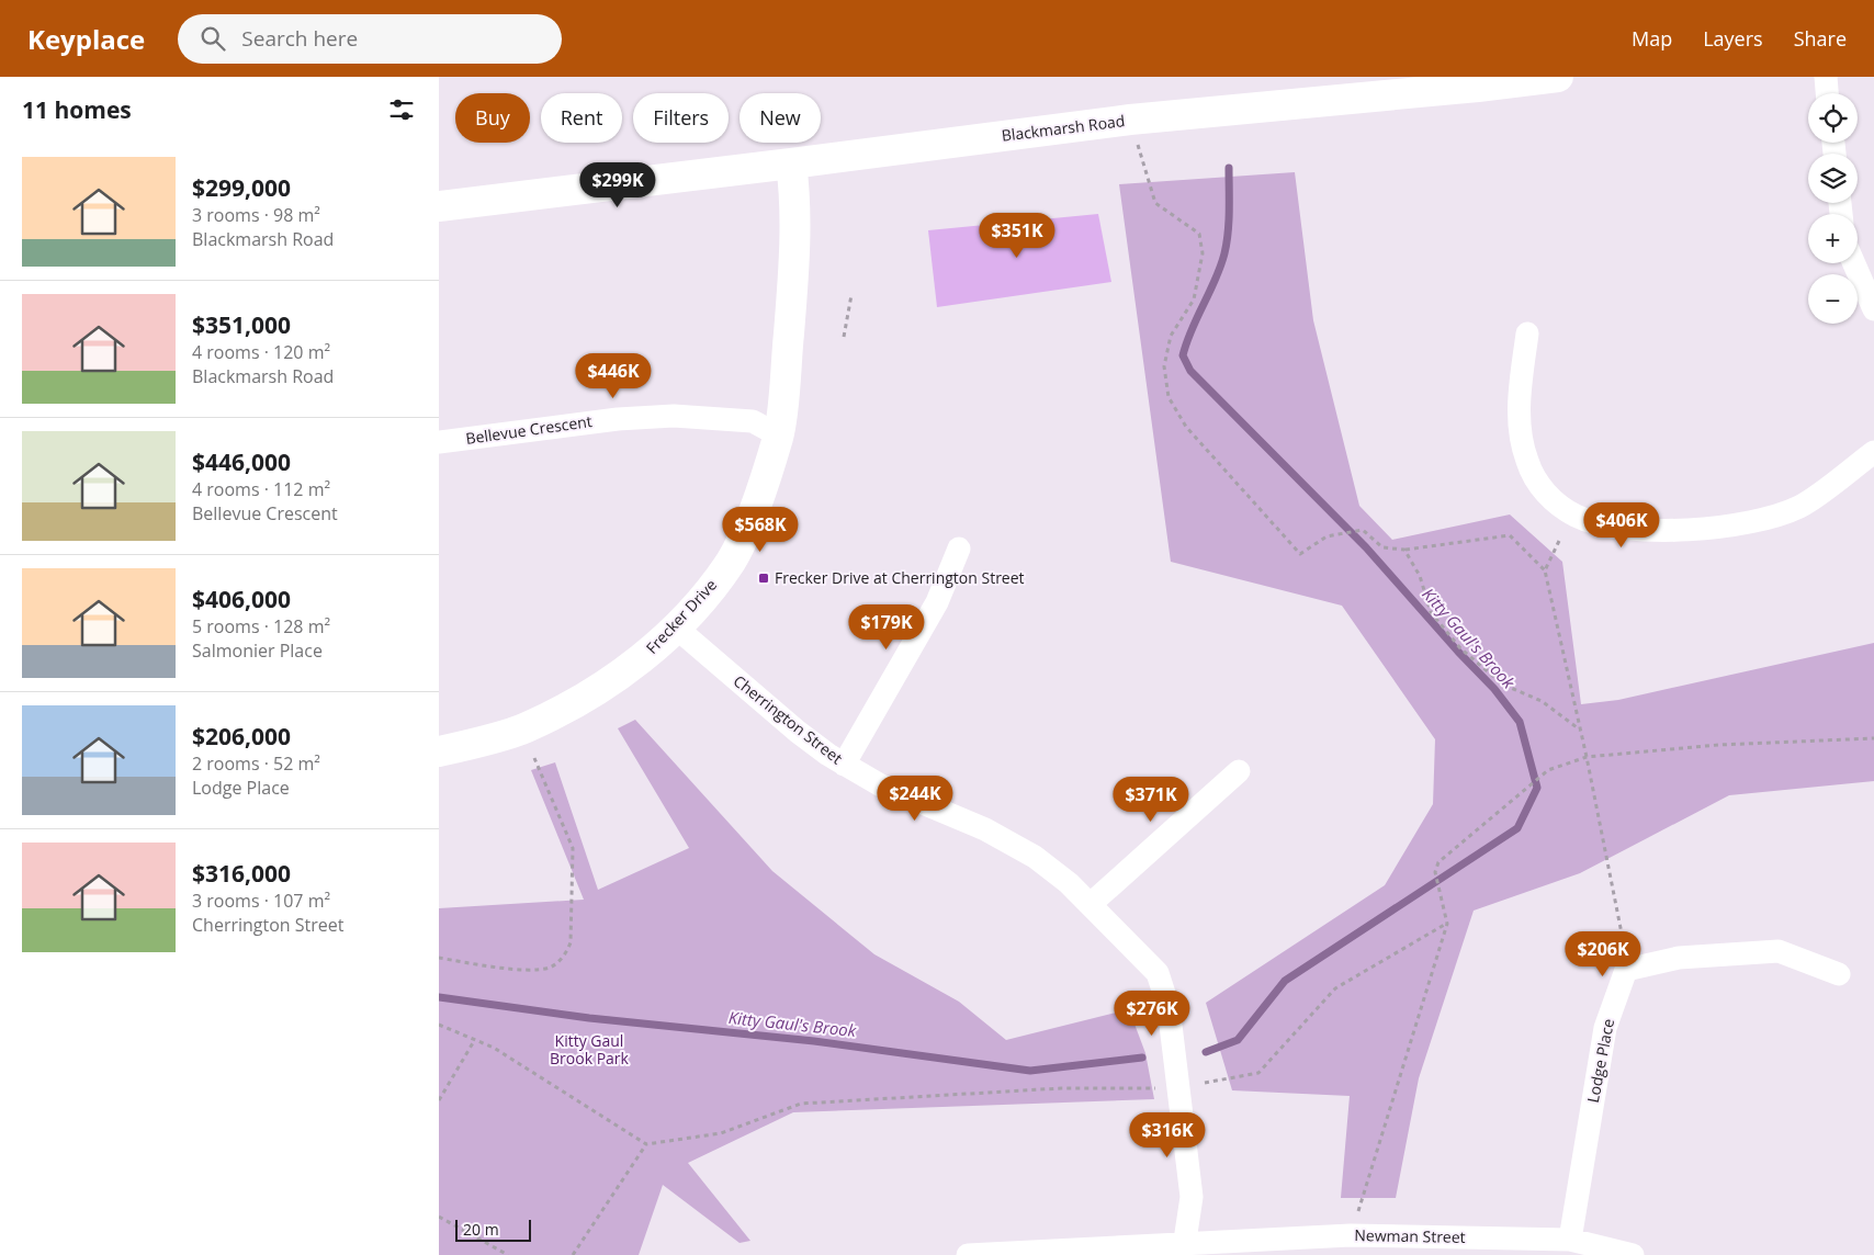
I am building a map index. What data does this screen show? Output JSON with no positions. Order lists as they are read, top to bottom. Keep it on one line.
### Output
{"streets":{"main road":["Blackmarsh Road","Frecker Drive"],"street":["Bellevue Crescent","Cherrington Street","Lodge Place","Newman Street"]},"crossings":[["Blackmarsh Road","Frecker Drive"],["Bellevue Crescent","Frecker Drive"],["Frecker Drive","Cherrington Street"],["Cherrington Street","Newman Street"],["Lodge Place","Newman Street"]],"water":["Kitty Gaul's Brook"],"parks":["Kitty Gaul Brook Park"],"places":{"transit":["Frecker Drive at Cherrington Street"]},"scale_bar":"20 m","page":{"header":"Keyplace","search":"Search here","nav":["Map","Layers","Share"],"heading":"11 homes","map_buttons":["+","−"],"chip":["Buy","Rent","Filters","New"],"list":[{"name":"$299,000","note":"3 rooms · 98 m² · Blackmarsh Road"},{"name":"$351,000","note":"4 rooms · 120 m² · Blackmarsh Road"},{"name":"$446,000","note":"4 rooms · 112 m² · Bellevue Crescent"},{"name":"$406,000","note":"5 rooms · 128 m² · Salmonier Place"},{"name":"$206,000","note":"2 rooms · 52 m² · Lodge Place"},{"name":"$316,000","note":"3 rooms · 107 m² · Cherrington Street"}],"price":["$299K","$351K","$446K","$406K","$568K","$179K","$244K","$371K","$206K","$276K","$316K"],"scale":"20 m"}}
